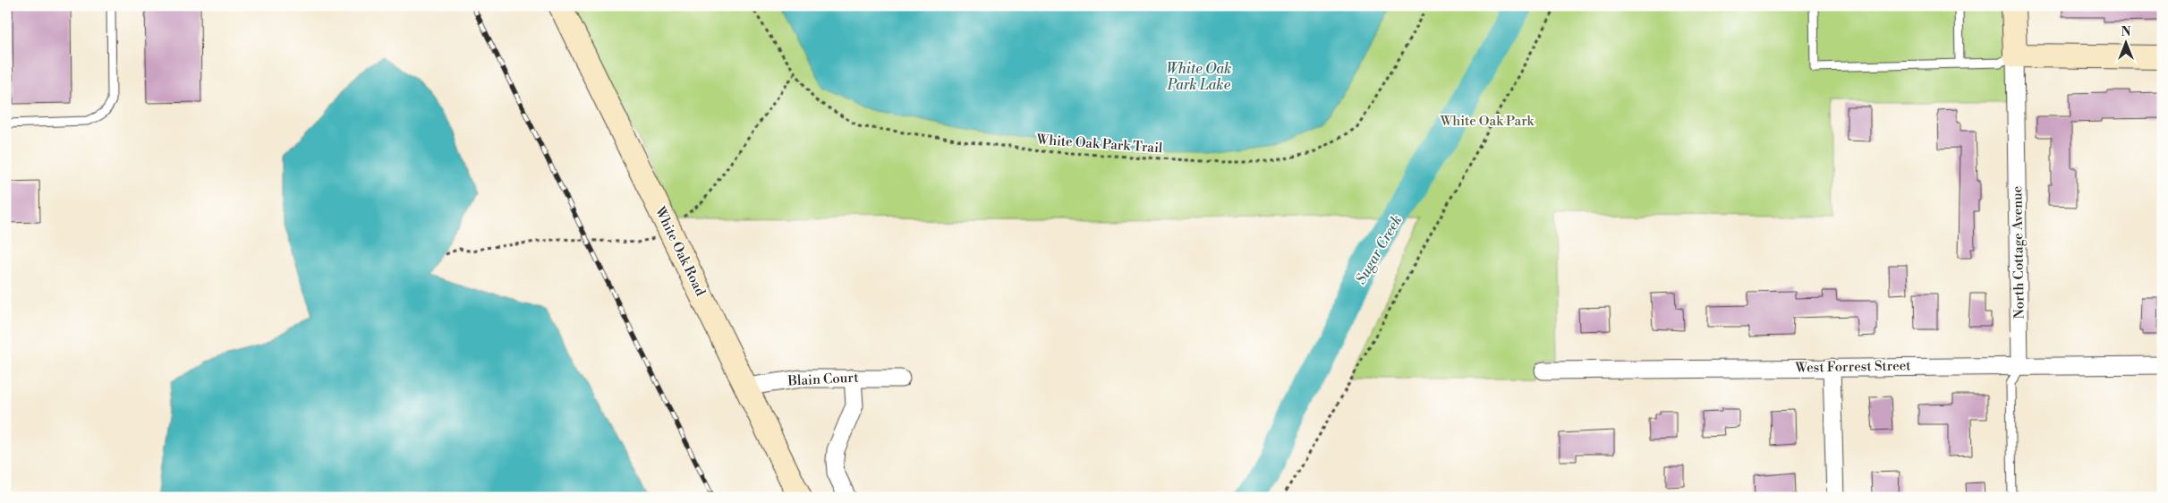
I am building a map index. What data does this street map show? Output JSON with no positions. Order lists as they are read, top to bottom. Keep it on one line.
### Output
{"streets":{"street":["White Oak Road","North Cottage Avenue","West Forrest Street","Blain Court"],"path":["White Oak Park Trail"]},"crossings":[["White Oak Road","Blain Court"],["North Cottage Avenue","West Forrest Street"]],"water":["White Oak Park Lake","Sugar Creek"],"parks":["White Oak Park"],"north":"top"}
